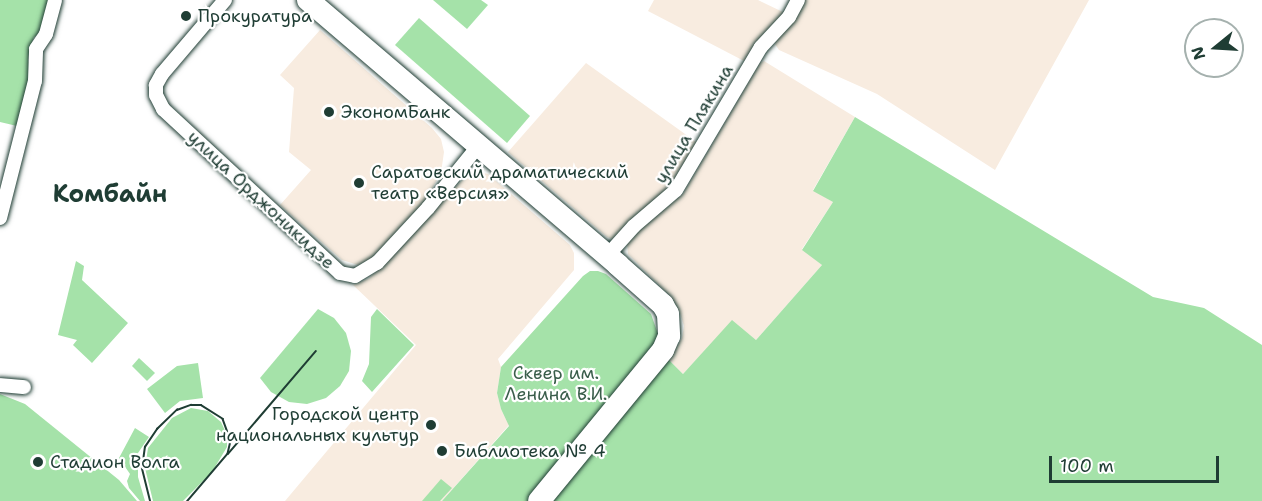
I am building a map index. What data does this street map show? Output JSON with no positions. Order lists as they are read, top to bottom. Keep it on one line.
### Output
{"streets":{"street":["улица Плякина","улица Орджоникидзе"]},"districts":["Комбайн"],"parks":["Сквер им. Ленина В.И."],"places":["Прокуратура","ЭкономБанк","Саратовский драматический театр «Версия»","Городской центр национальных культур","Библиотека № 4","Стадион Волга"],"scale_bar":"100 m","north":"left"}
